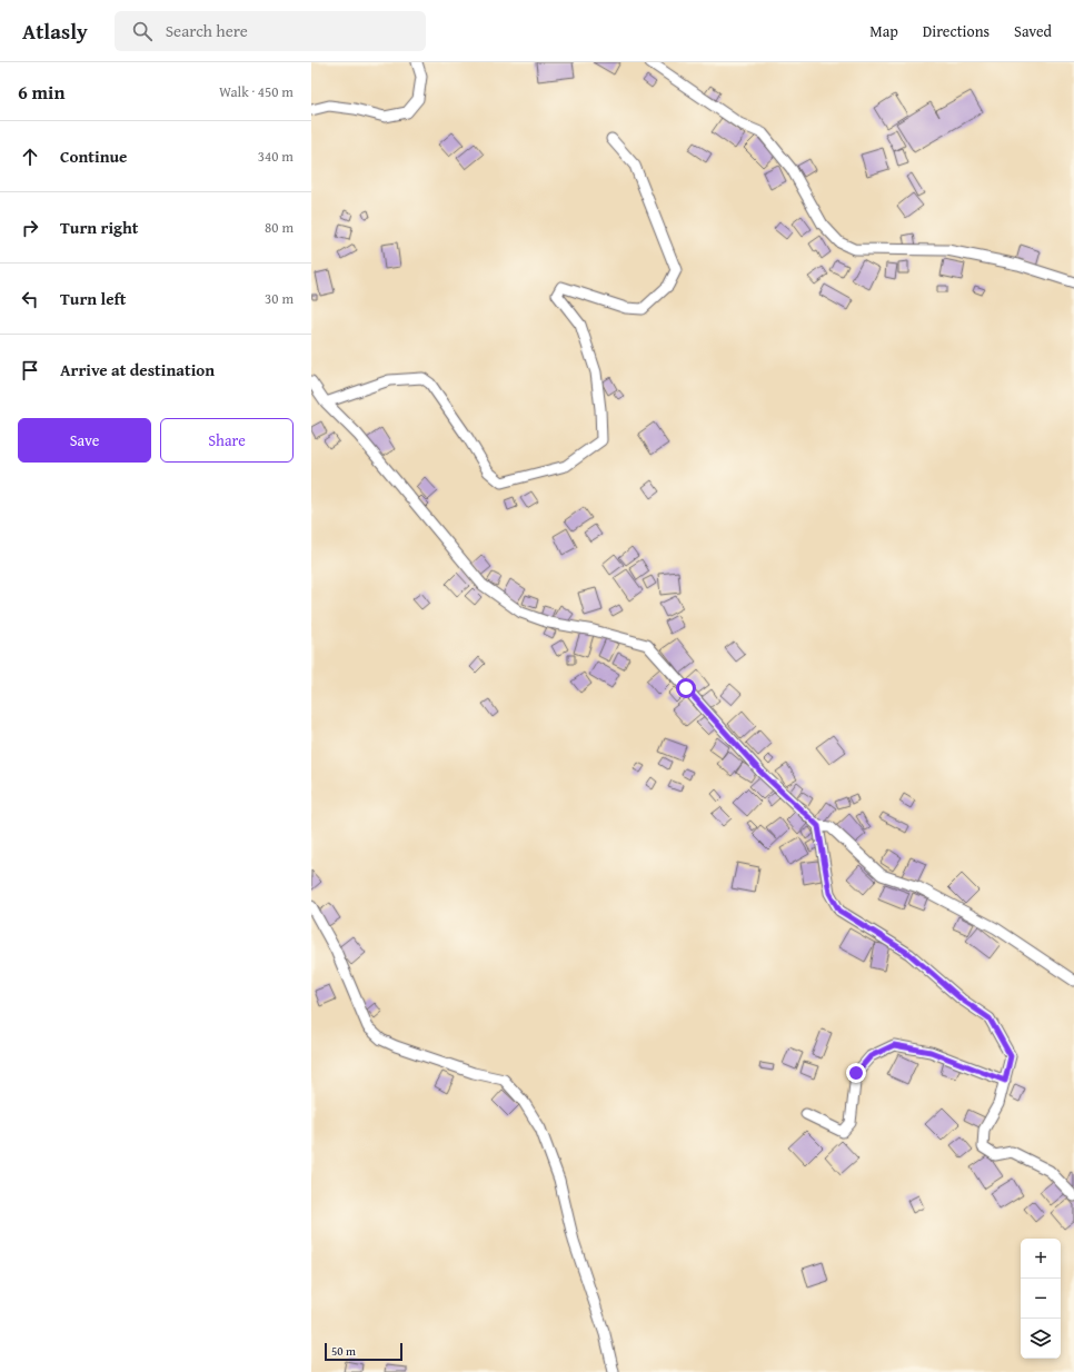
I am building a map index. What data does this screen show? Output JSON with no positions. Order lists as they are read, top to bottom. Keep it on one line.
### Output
{"scale_bar":"50 m","page":{"header":"Atlasly","search":"Search here","nav":["Map","Directions","Saved"],"heading":["6 min","Walk · 450 m"],"list":[["Continue","340 m"],["Turn right","80 m"],["Turn left","30 m"],"Arrive at destination"],"buttons":["Save","Share"],"map_buttons":["+","−"],"scale":"50 m"}}
